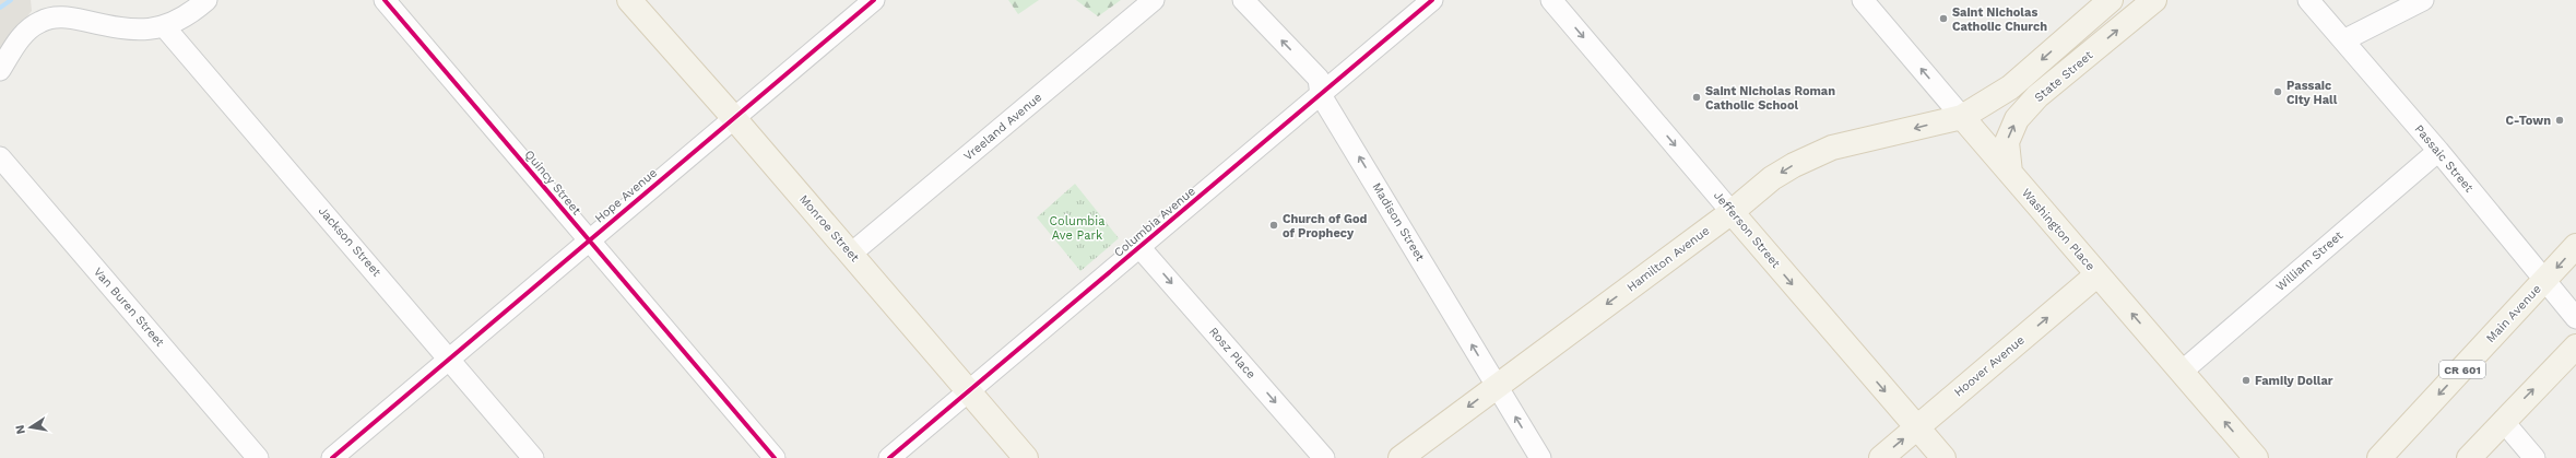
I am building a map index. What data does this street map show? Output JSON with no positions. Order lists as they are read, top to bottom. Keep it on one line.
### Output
{"streets":{"main road":["State Street","Monroe Street","Jefferson Street","Washington Place","Hamilton Avenue","Main Avenue","Hoover Avenue","CR 601"],"street":["Vreeland Avenue","Passaic Street","Quincy Street","Hope Avenue","Columbia Avenue","Madison Street","Jackson Street","William Street","Van Buren Street","Rosz Place"]},"crossings":[["State Street","Washington Place"],["Vreeland Avenue","Monroe Street"],["Passaic Street","William Street"],["Passaic Street","Main Avenue"],["Quincy Street","Hope Avenue"],["Hope Avenue","Monroe Street"],["Hope Avenue","Jackson Street"],["Columbia Avenue","Madison Street"],["Columbia Avenue","Monroe Street"],["Columbia Avenue","Rosz Place"],["Madison Street","Hamilton Avenue"],["Jefferson Street","Hamilton Avenue"],["Jefferson Street","Hoover Avenue"],["Washington Place","Hamilton Avenue"],["Washington Place","William Street"],["Washington Place","Hoover Avenue"]],"one_way":["Madison Street","Jefferson Street","Washington Place","Hamilton Avenue","Rosz Place","Hoover Avenue"],"parks":["Columbia Ave Park"],"places":["Saint Nicholas Catholic Church","Passaic City Hall","Saint Nicholas Roman Catholic School","C-Town","Church of God of Prophecy","Family Dollar"],"north":"left"}
